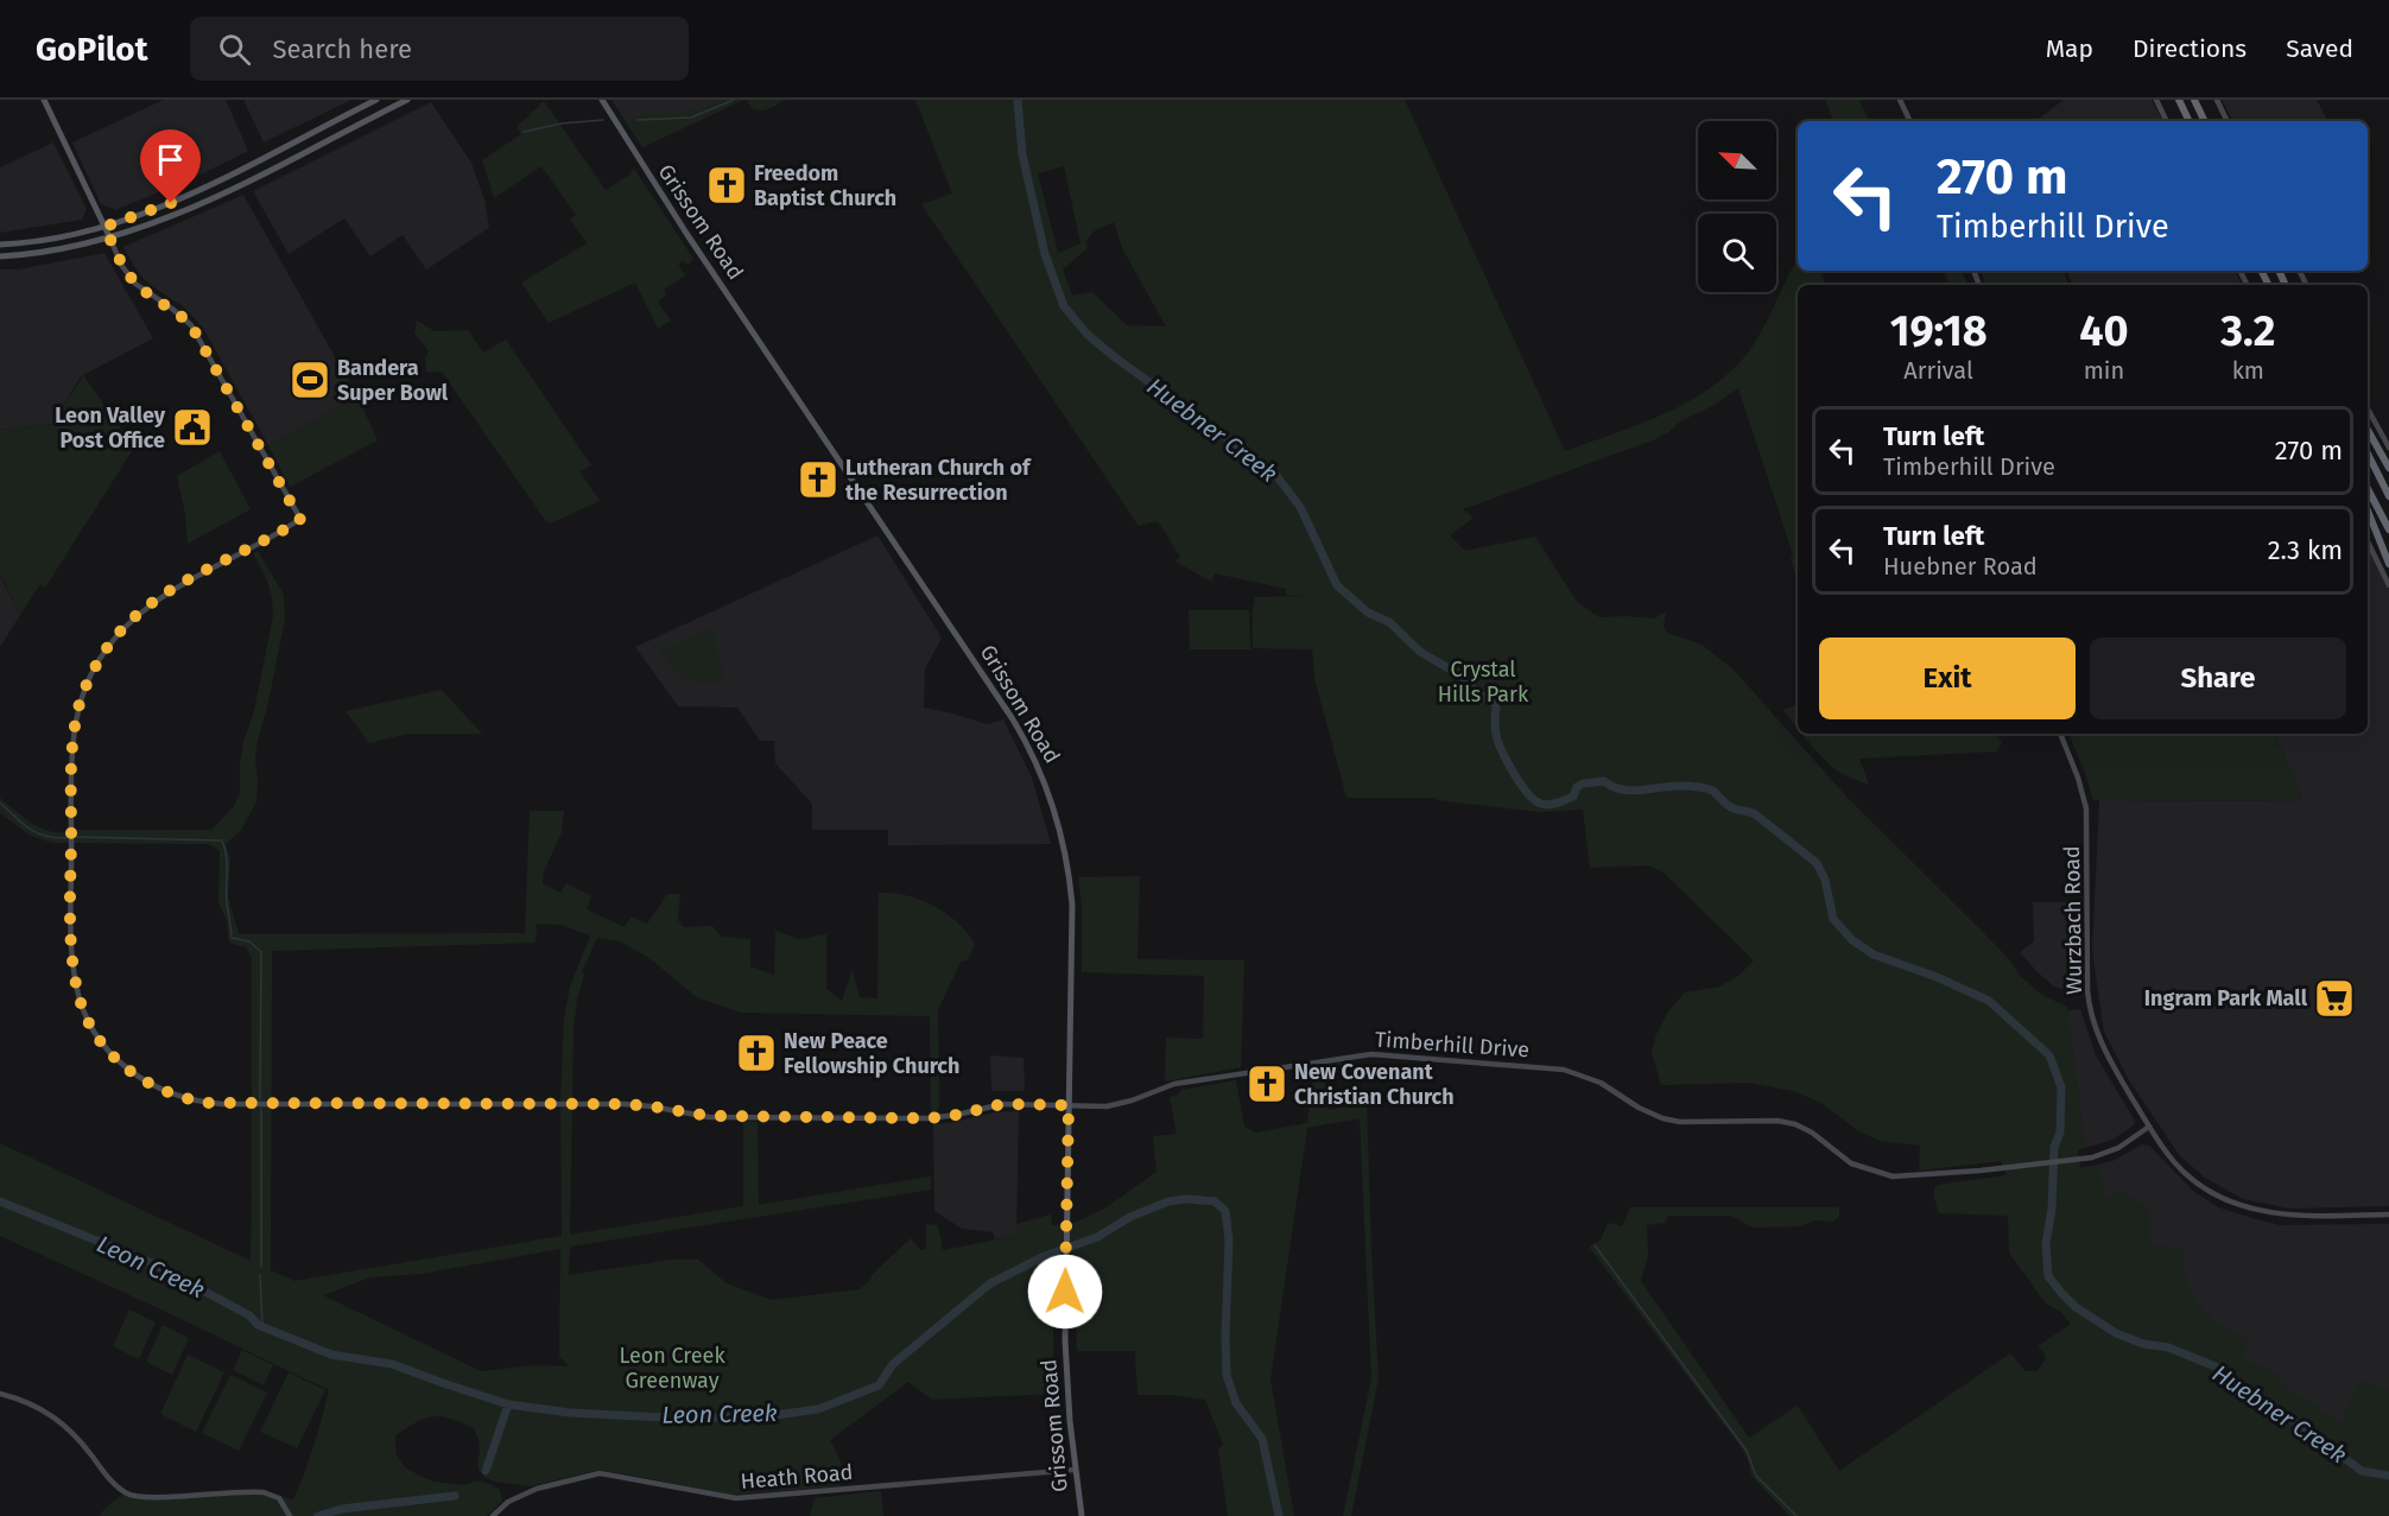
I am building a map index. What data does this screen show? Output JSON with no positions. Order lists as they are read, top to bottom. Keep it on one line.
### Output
{"streets":{"main road":["Grissom Road"],"street":["Wurzbach Road","Timberhill Drive","Heath Road"]},"crossings":[["Grissom Road","Timberhill Drive"],["Grissom Road","Heath Road"],["Wurzbach Road","Timberhill Drive"]],"water":["Huebner Creek","Leon Creek"],"parks":["Crystal Hills Park","Leon Creek Greenway"],"places":{"church":["Freedom Baptist Church","Lutheran Church of the Resurrection","New Peace Fellowship Church","New Covenant Christian Church"],"sports":["Bandera Super Bowl"],"public building":["Leon Valley Post Office"],"supermarket":["Ingram Park Mall"]},"north":"top left","page":{"header":"GoPilot","search":"Search here","nav":["Map","Directions","Saved"],"turn":["270 m","Timberhill Drive"],"eta":["19:18","Arrival","40","min","3.2","km"],"list":[{"name":"Turn left","note":"Timberhill Drive","value":"270 m"},{"name":"Turn left","note":"Huebner Road","value":"2.3 km"}],"buttons":["Exit","Share"]}}
